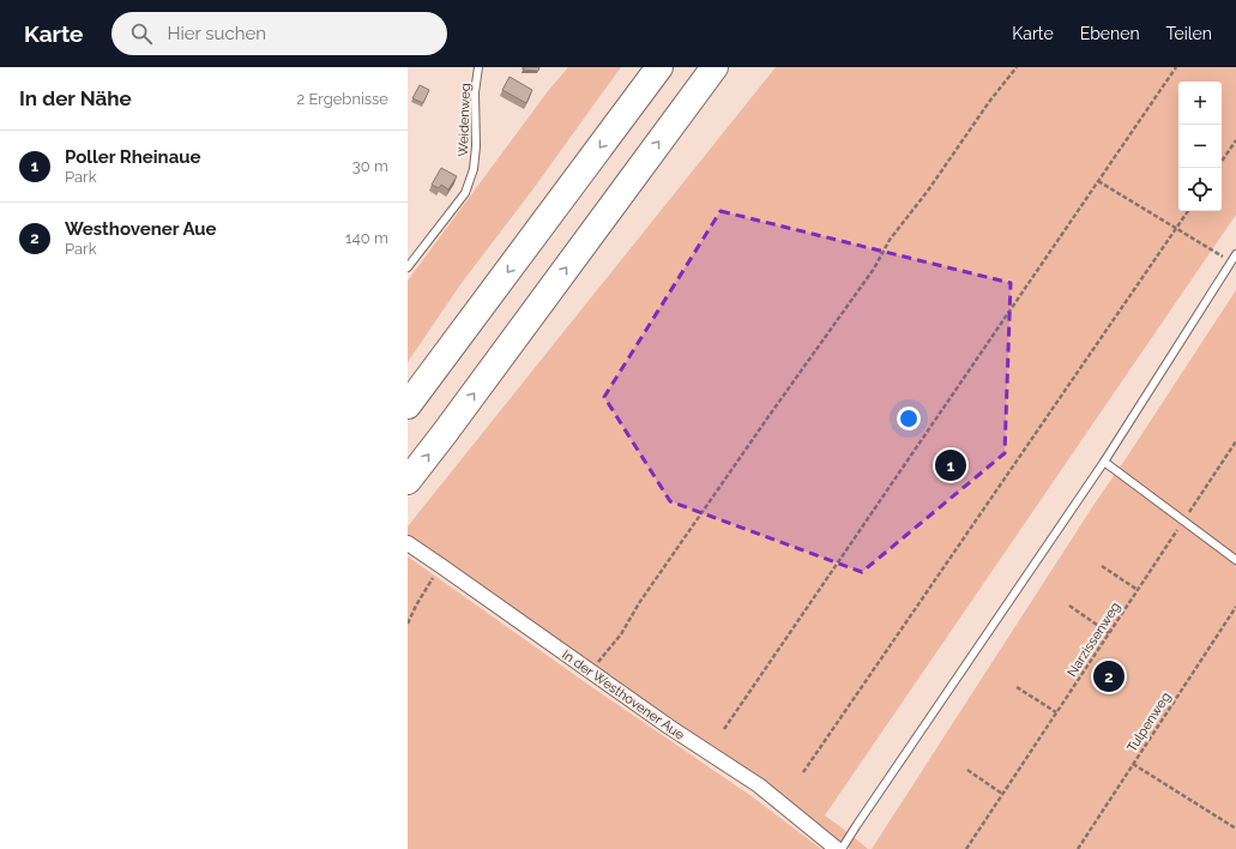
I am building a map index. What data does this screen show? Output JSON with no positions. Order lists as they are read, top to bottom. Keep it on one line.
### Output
{"streets":{"street":["In der Westhovener Aue"],"lane":["Weidenweg"],"path":["Narzissenweg","Tulpenweg"]},"page":{"header":"Karte","search":"Hier suchen","nav":["Karte","Ebenen","Teilen"],"heading":["In der Nähe","2 Ergebnisse"],"map_buttons":["+","−"],"list":[{"mark":"1","name":"Poller Rheinaue","note":"Park","value":"30 m"},{"mark":"2","name":"Westhovener Aue","note":"Park","value":"140 m"}],"pins":["1","2"]}}
